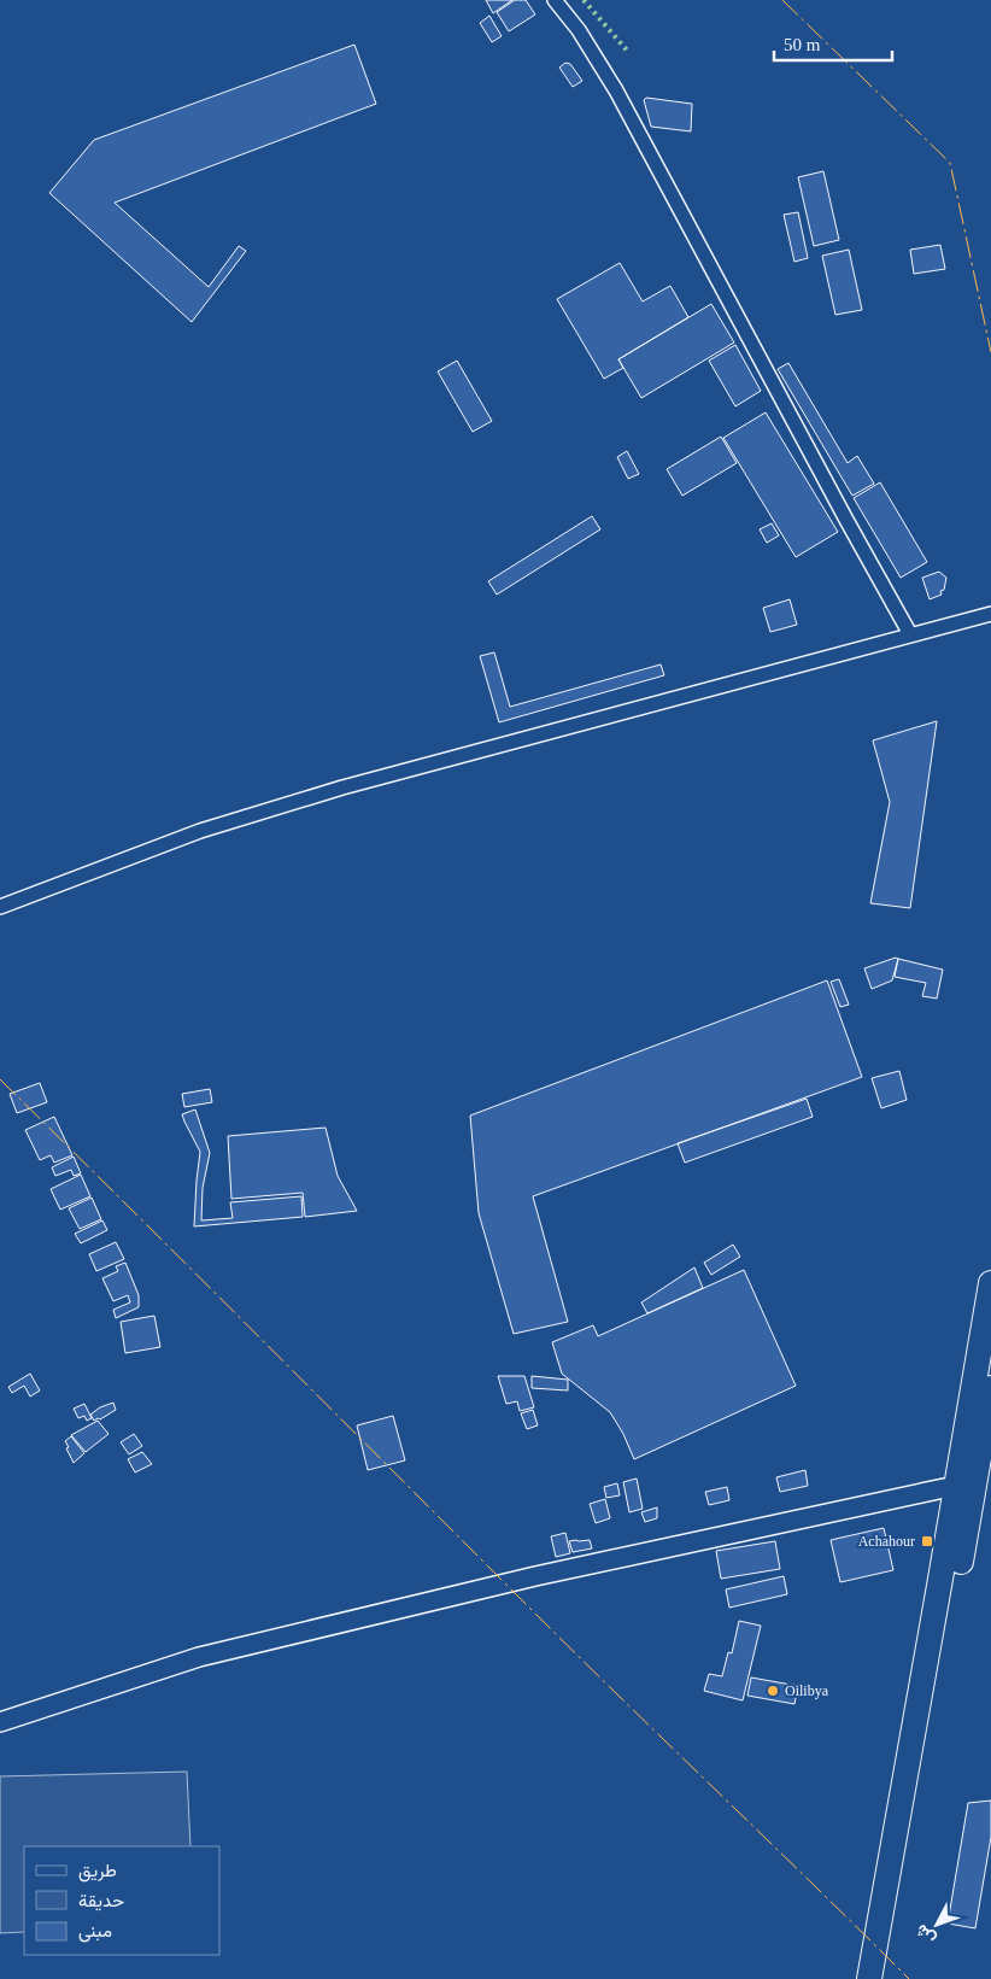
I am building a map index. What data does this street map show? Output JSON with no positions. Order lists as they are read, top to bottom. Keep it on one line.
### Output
{"places":{"transit":["Achahour"],"other":["Oilibya"]},"legend":["طريق","حديقة","مبنى"],"scale_bar":"50 m","north":"bottom left"}
